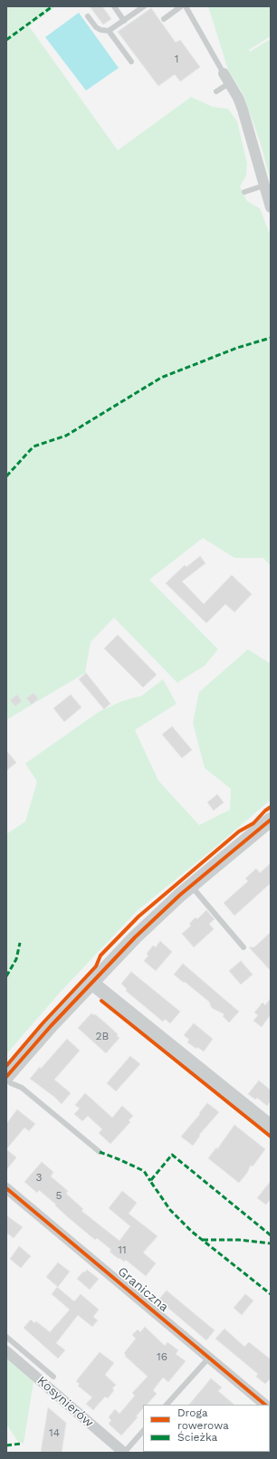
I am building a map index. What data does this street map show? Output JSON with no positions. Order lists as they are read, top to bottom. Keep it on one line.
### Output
{"streets":{"street":["Graniczna","Kosynierów"]},"house_numbers":["1","2B","3","5","11","16","14"],"legend":["Droga rowerowa","Ścieżka"]}
